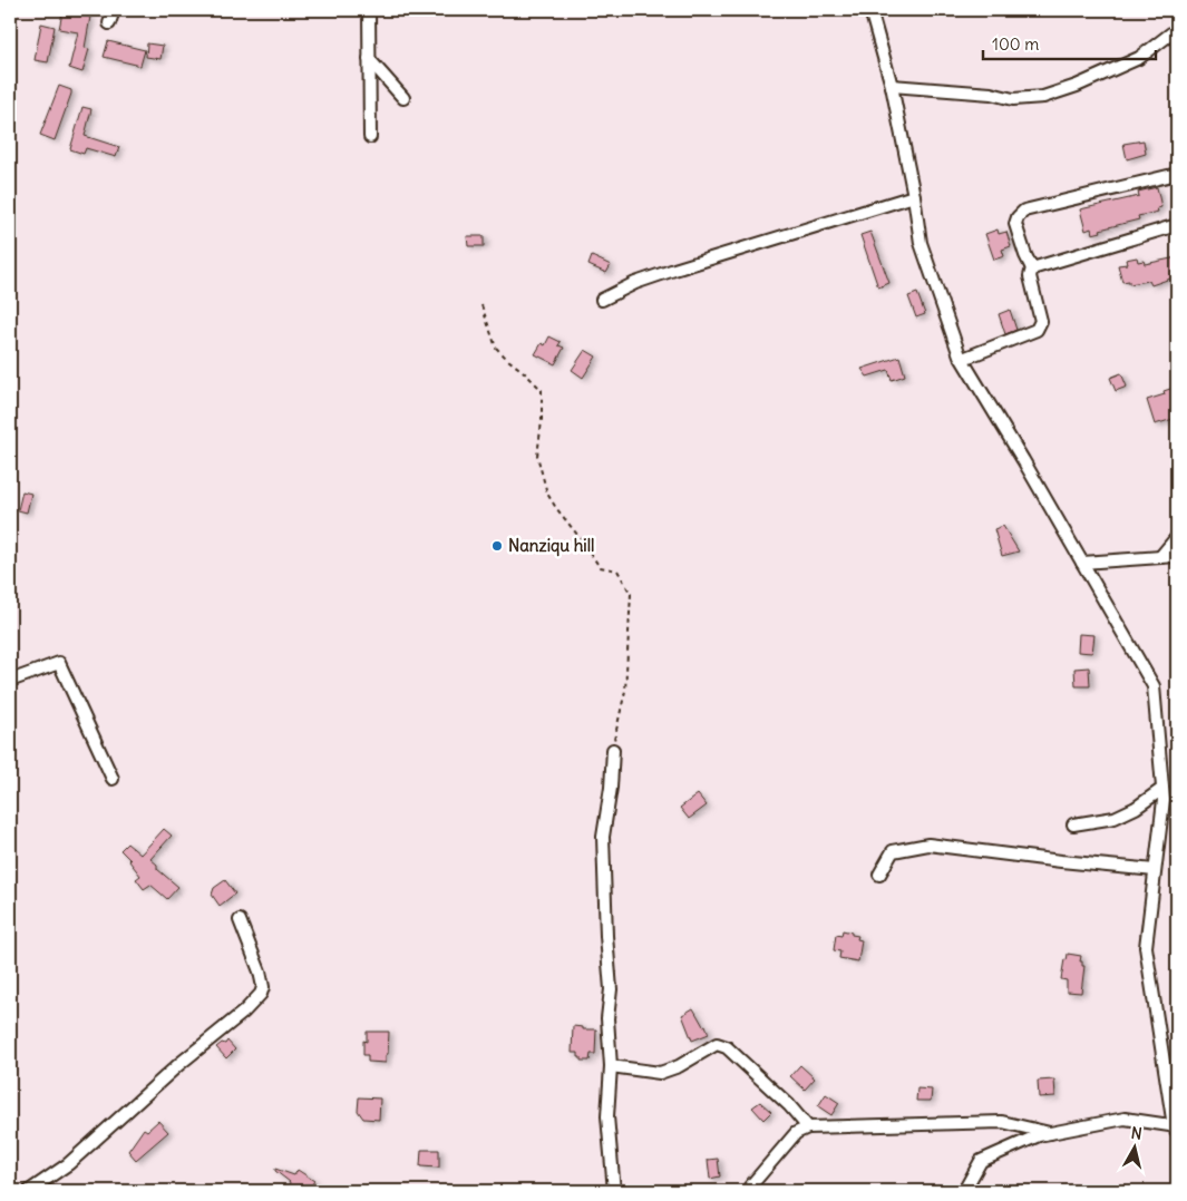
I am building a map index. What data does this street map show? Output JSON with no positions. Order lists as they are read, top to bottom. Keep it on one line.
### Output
{"places":["Nanziqu hill"],"scale_bar":"100 m","north":"top"}
